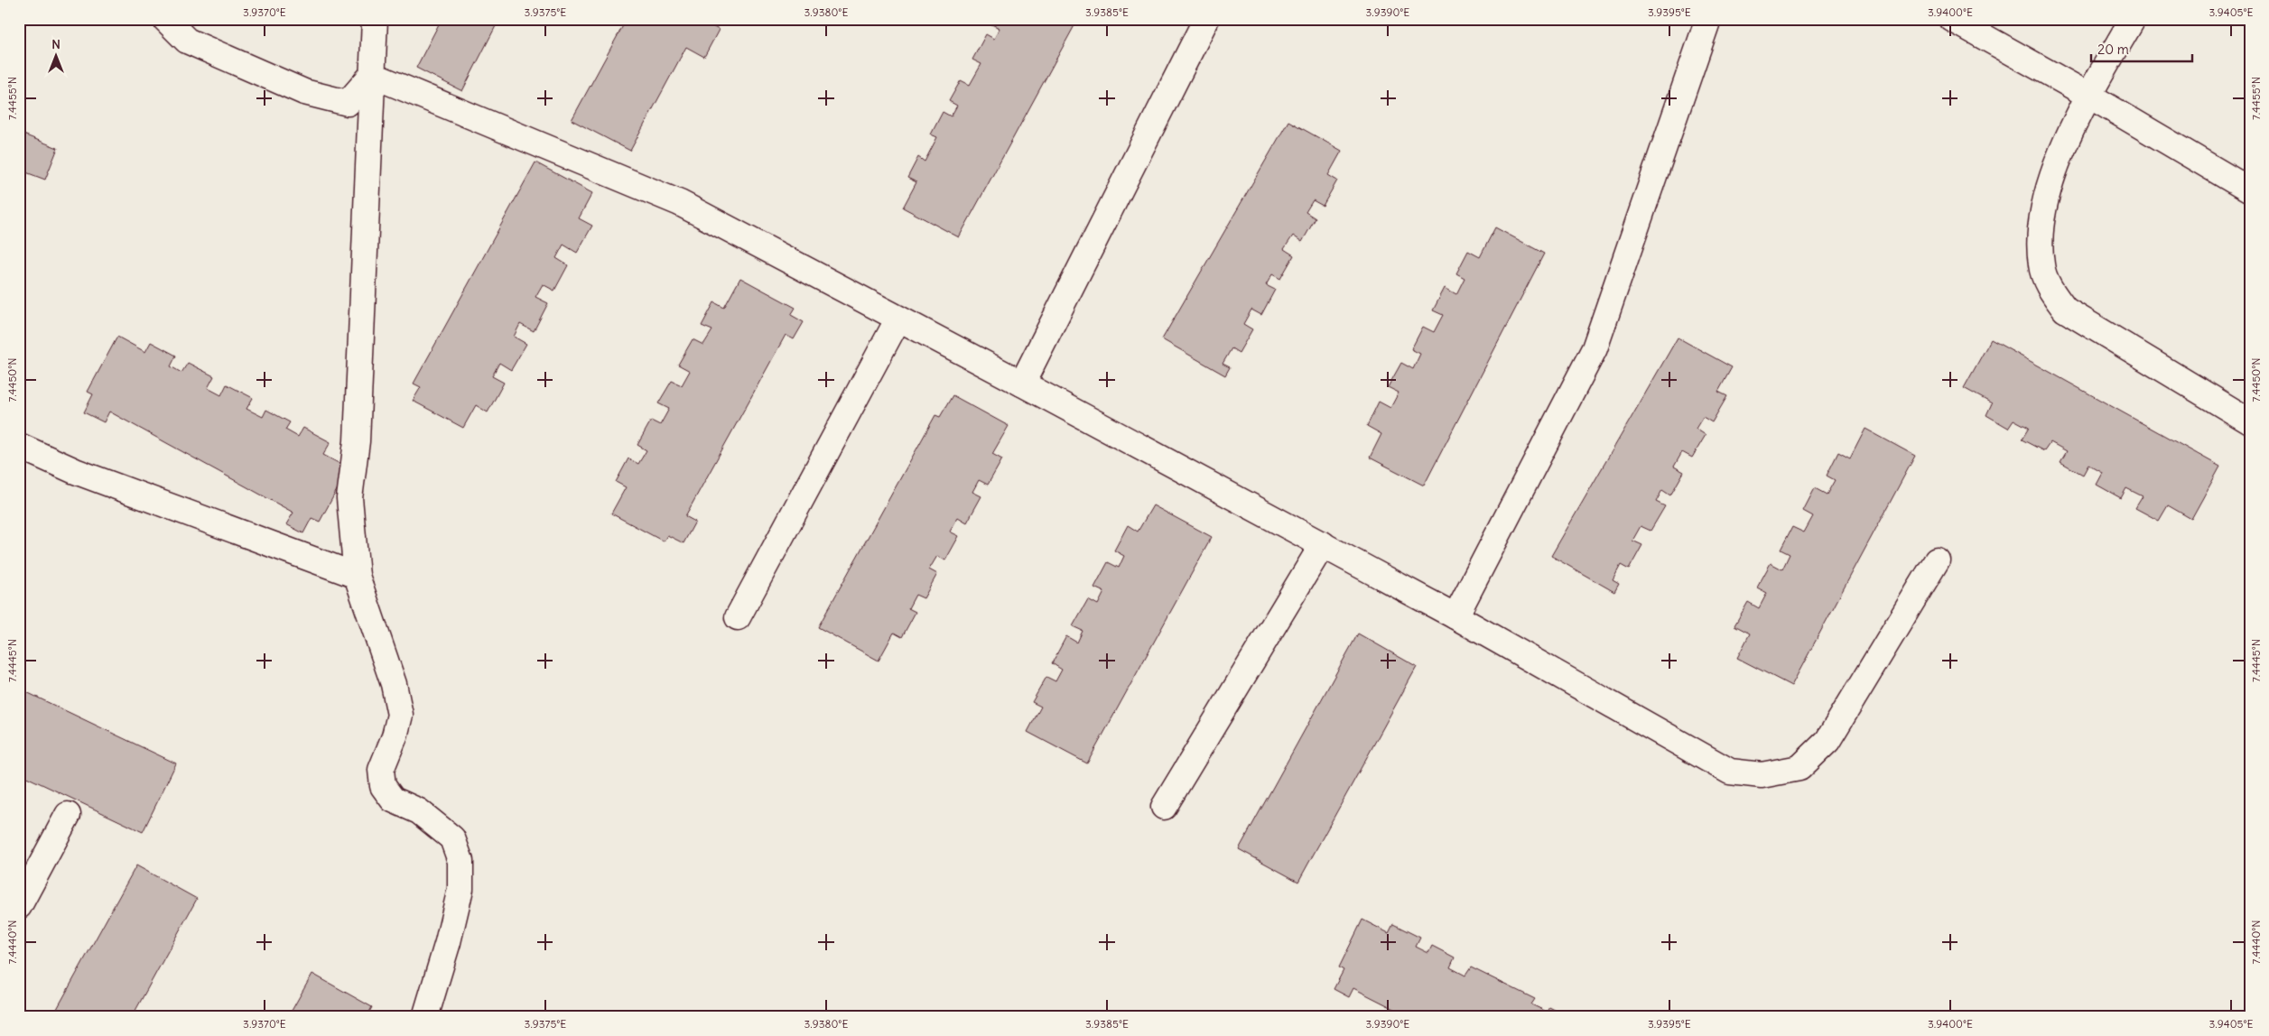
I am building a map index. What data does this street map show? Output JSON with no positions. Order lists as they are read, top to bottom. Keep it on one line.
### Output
{"scale_bar":"20 m","north":"top","coordinates":["3.9370°E","3.9375°E","3.9380°E","3.9385°E","3.9390°E","3.9395°E","3.9400°E","3.9405°E","7.4455°N","7.4450°N","7.4445°N","7.4440°N"]}
